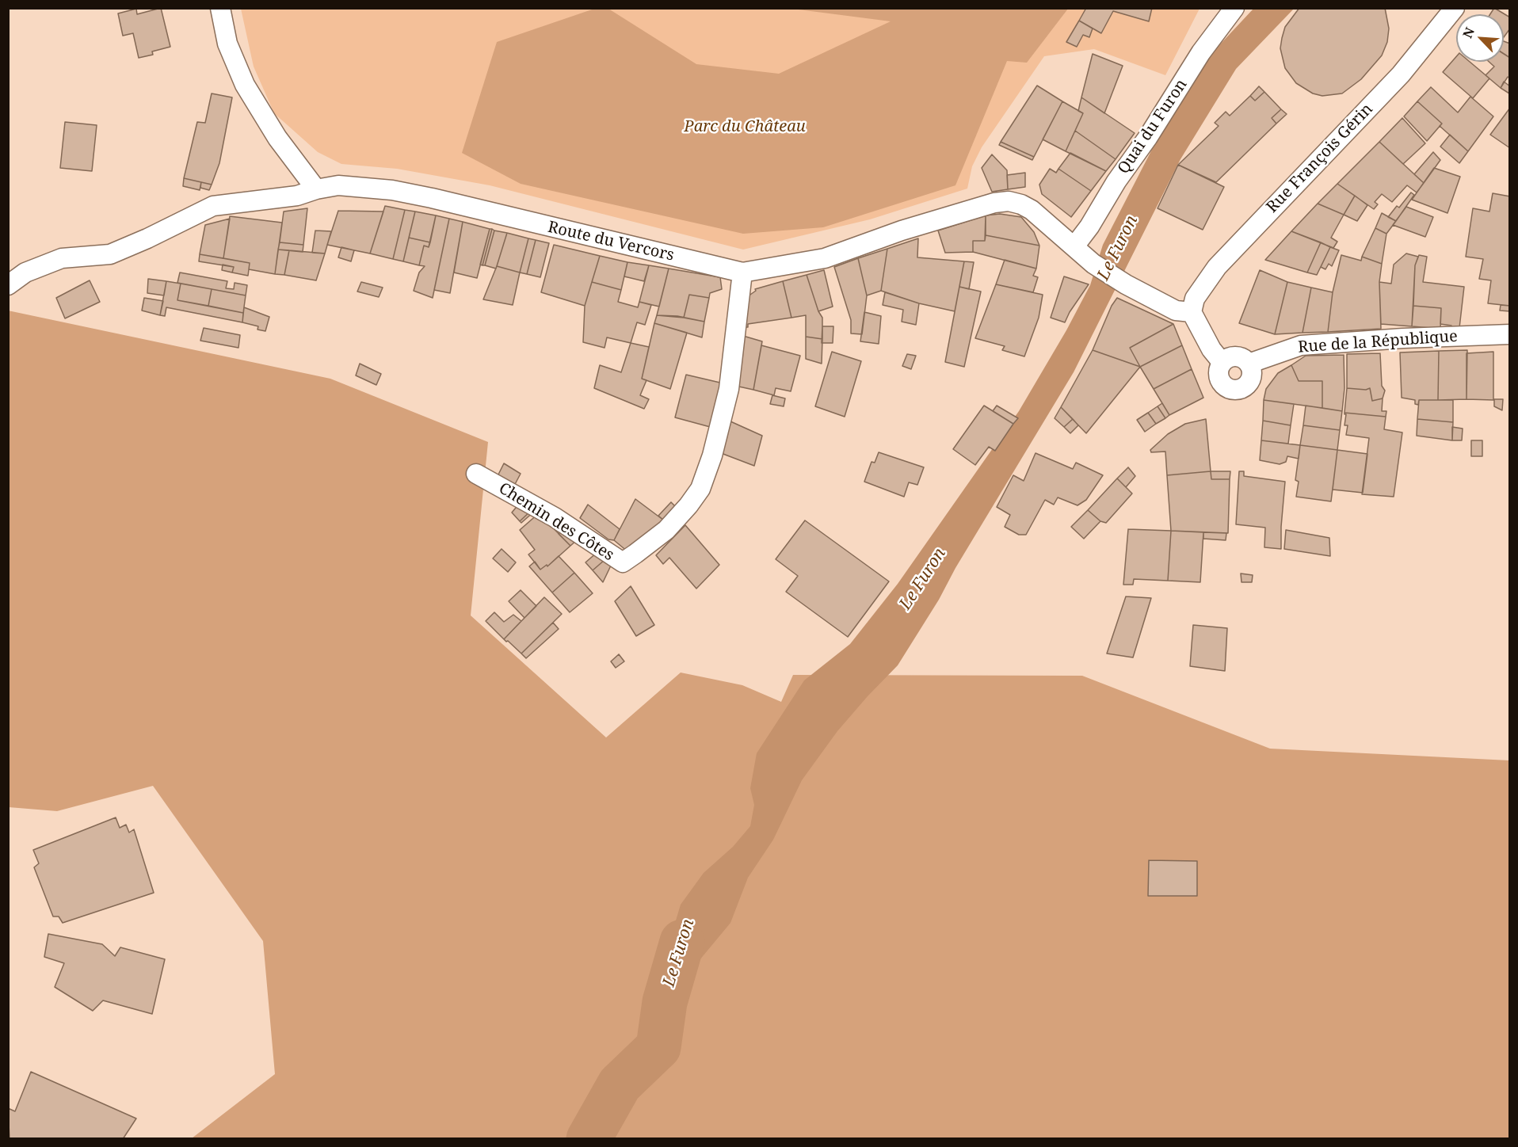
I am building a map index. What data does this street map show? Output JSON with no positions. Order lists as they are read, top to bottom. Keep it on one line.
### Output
{"streets":{"street":["Quai du Furon","Rue François Gérin","Route du Vercors","Rue de la République","Chemin des Côtes"]},"crossings":[["Quai du Furon","Route du Vercors"],["Rue François Gérin","Route du Vercors"],["Route du Vercors","Chemin des Côtes"]],"water":["Le Furon"],"parks":["Parc du Château"],"north":"top left"}
